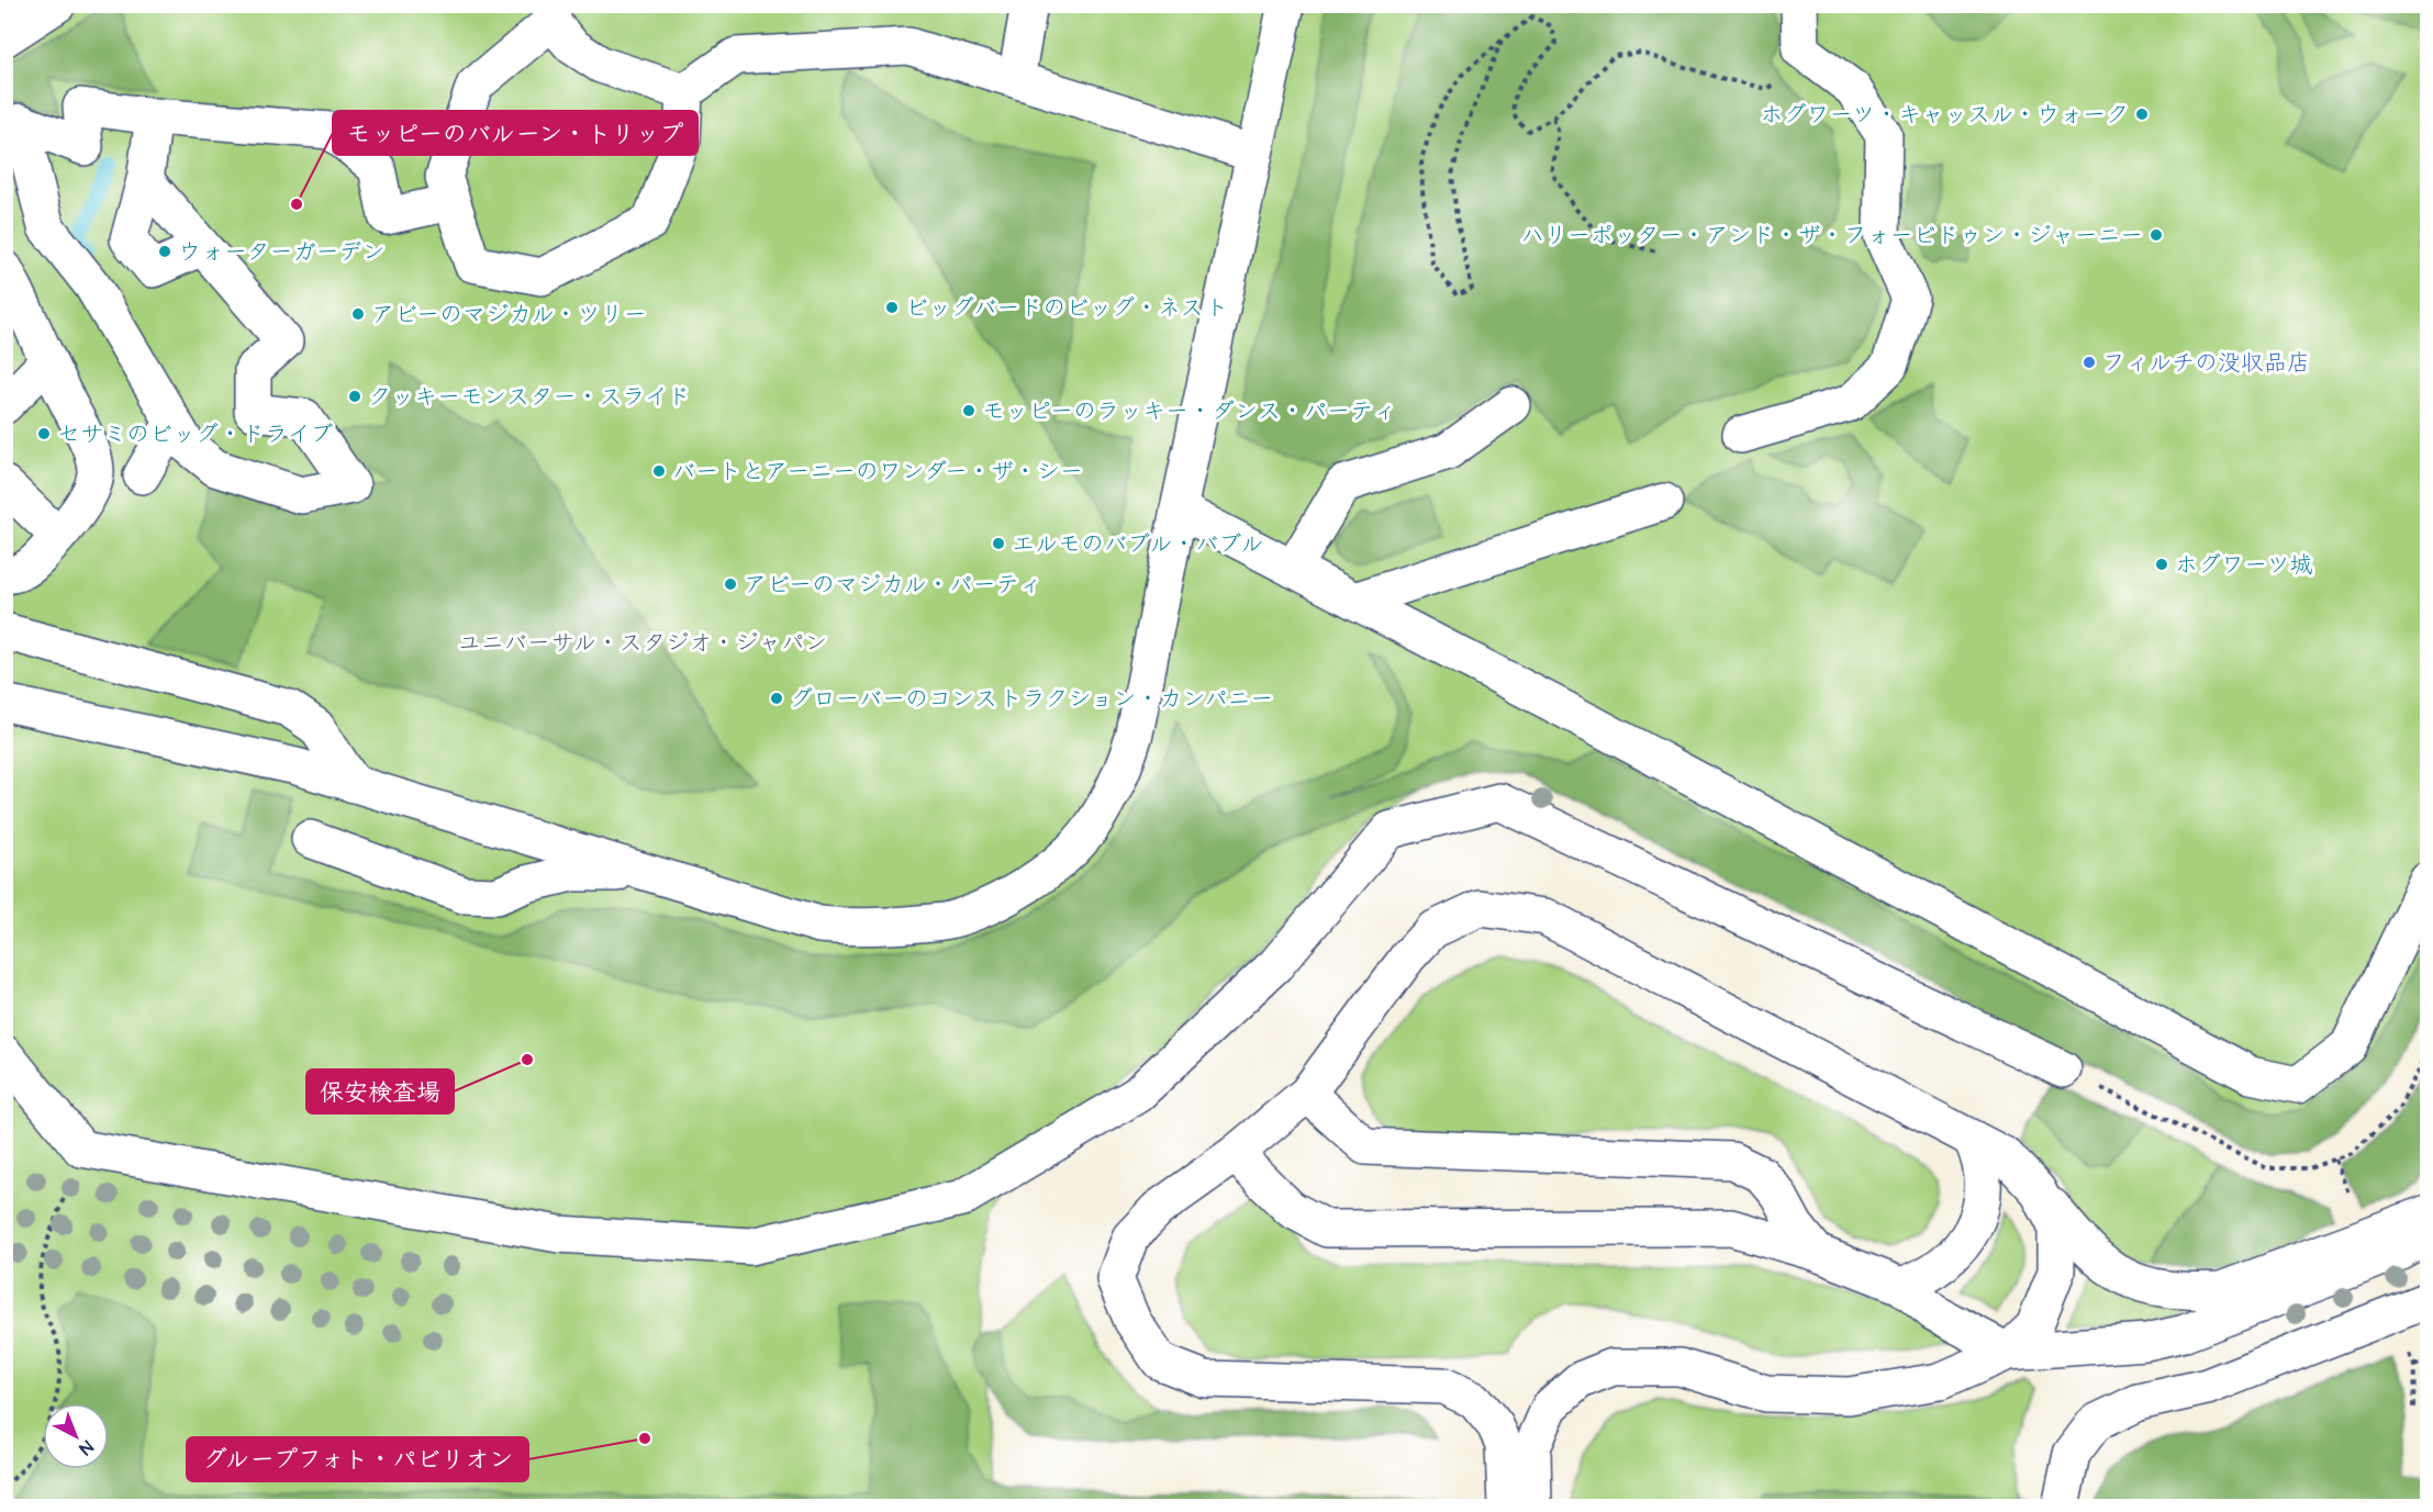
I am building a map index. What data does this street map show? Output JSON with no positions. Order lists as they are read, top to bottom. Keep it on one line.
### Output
{"parks":["ユニバーサル・スタジオ・ジャパン"],"places":["ホグワーツ・キャッスル・ウォーク","モッピーのバルーン・トリップ","ハリーポッター・アンド・ザ・フォービドゥン・ジャーニー","ウォーターガーデン","ビッグバードのビッグ・ネスト","アビーのマジカル・ツリー","フィルチの没収品店","クッキーモンスター・スライド","モッピーのラッキー・ダンス・パーティ","セサミのビッグ・ドライブ","バートとアーニーのワンダー・ザ・シー","エルモのバブル・バブル","ホグワーツ城","アビーのマジカル・パーティ","グローバーのコンストラクション・カンパニー","保安検査場","グループフォト・パビリオン"],"north":"bottom right"}
